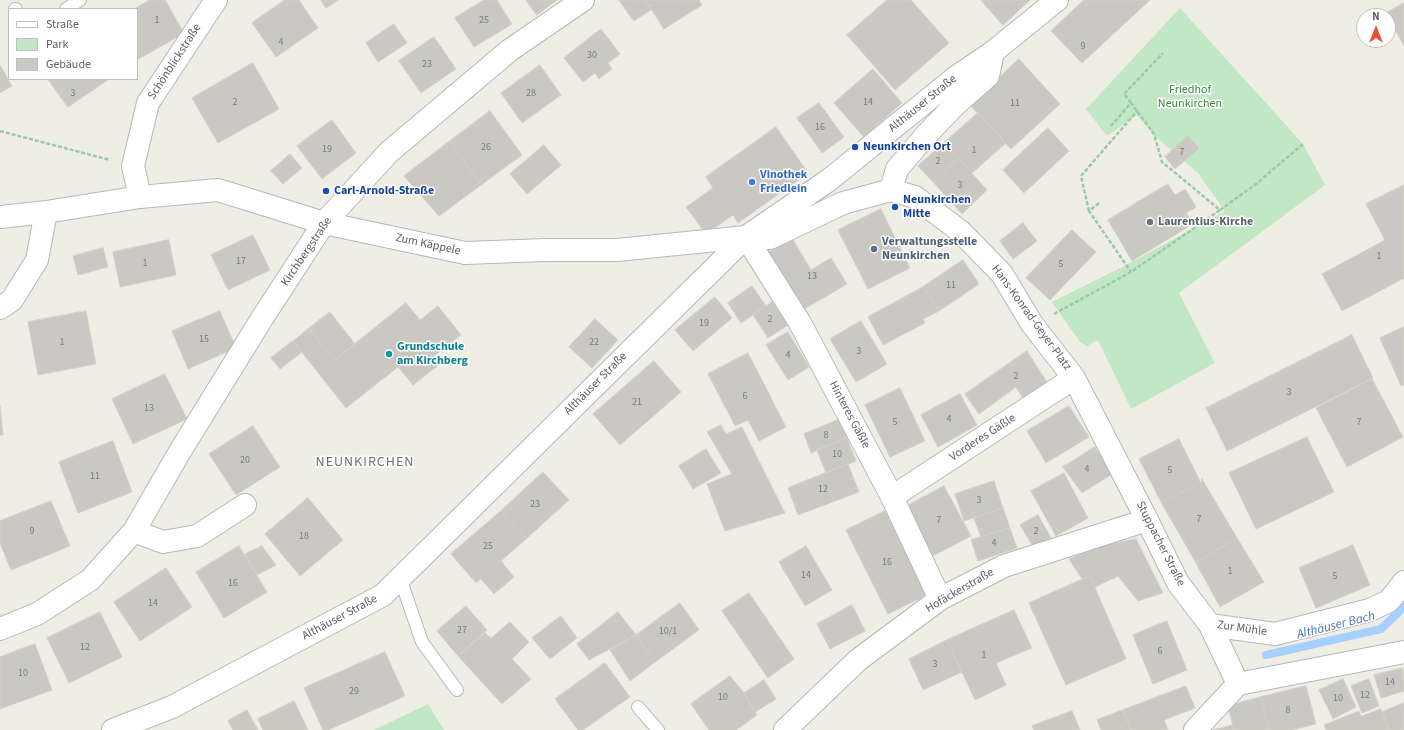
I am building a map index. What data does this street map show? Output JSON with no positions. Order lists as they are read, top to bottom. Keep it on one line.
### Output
{"streets":{"street":["Schönblickstraße","Althäuser Straße","Zum Käppele","Kirchbergstraße","Hans-Konrad-Geyer-Platz","Hinteres Gäßle","Vorderes Gäßle","Stuppacher Straße","Hofäckerstraße","Zur Mühle"]},"crossings":[["Schönblickstraße","Zum Käppele"],["Althäuser Straße","Zum Käppele"],["Althäuser Straße","Hinteres Gäßle"],["Zum Käppele","Kirchbergstraße"],["Zum Käppele","Hinteres Gäßle"],["Hans-Konrad-Geyer-Platz","Vorderes Gäßle"],["Hans-Konrad-Geyer-Platz","Stuppacher Straße"],["Hinteres Gäßle","Vorderes Gäßle"],["Hinteres Gäßle","Hofäckerstraße"],["Vorderes Gäßle","Stuppacher Straße"],["Stuppacher Straße","Hofäckerstraße"],["Stuppacher Straße","Zur Mühle"]],"districts":["NEUNKIRCHEN"],"water":["Althäuser Bach"],"parks":["Friedhof Neunkirchen"],"places":["Neunkirchen Ort","Vinothek Friedlein","Carl-Arnold-Straße","Neunkirchen Mitte","Laurentius-Kirche","Verwaltungsstelle Neunkirchen","Grundschule am Kirchberg"],"house_numbers":["1","25","4","9","30","23","3","28","2","14","11","16","26","19","1","7","2","3","1","17","1","5","13","11","2","19","15","1","22","3","4","2","3","6","21","13","4","5","7","8","10","20","4","5","11","12","3","23","7","7","9","2","18","4","25","16","1","14","5","16","14","27","10/1","12","6","1","3","10","14","29","12","10","10","8"],"legend":["Straße","Park","Gebäude"],"north":"top"}
